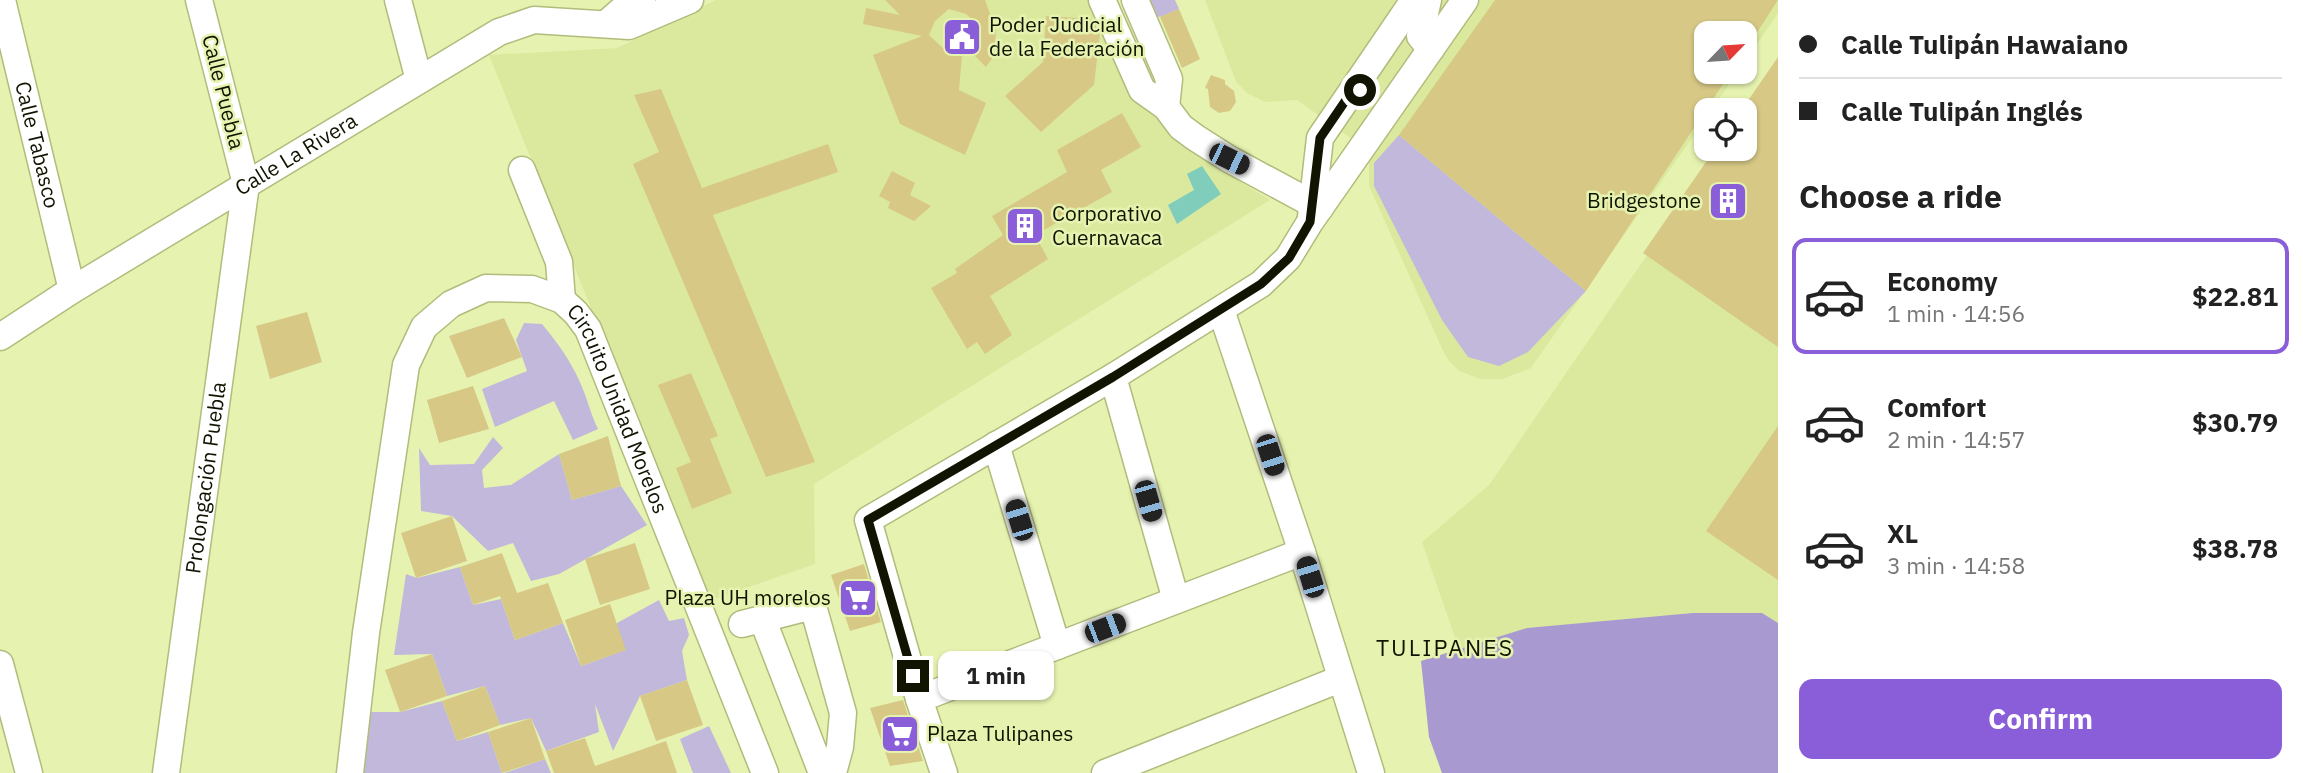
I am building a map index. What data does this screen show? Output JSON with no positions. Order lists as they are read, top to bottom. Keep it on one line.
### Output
{"streets":{"street":["Calle Puebla","Calle Tabasco","Calle La Rivera","Circuito Unidad Morelos","Prolongación Puebla"]},"crossings":[["Calle Puebla","Calle La Rivera"],["Calle Puebla","Prolongación Puebla"],["Calle Tabasco","Calle La Rivera"],["Calle La Rivera","Prolongación Puebla"]],"districts":["TULIPANES"],"places":{"public building":["Poder Judicial de la Federación"],"building":["Bridgestone","Corporativo Cuernavaca"],"supermarket":["Plaza UH morelos","Plaza Tulipanes"]},"north":"top right","page":{"banner":["Calle Tulipán Hawaiano","Calle Tulipán Inglés"],"heading":"Choose a ride","list":[{"name":"Economy","note":"1 min · 14:56","value":"$22.81"},{"name":"Comfort","note":"2 min · 14:57","value":"$30.79"},{"name":"XL","note":"3 min · 14:58","value":"$38.78"}],"bubble":"1 min","buttons":"Confirm"}}
